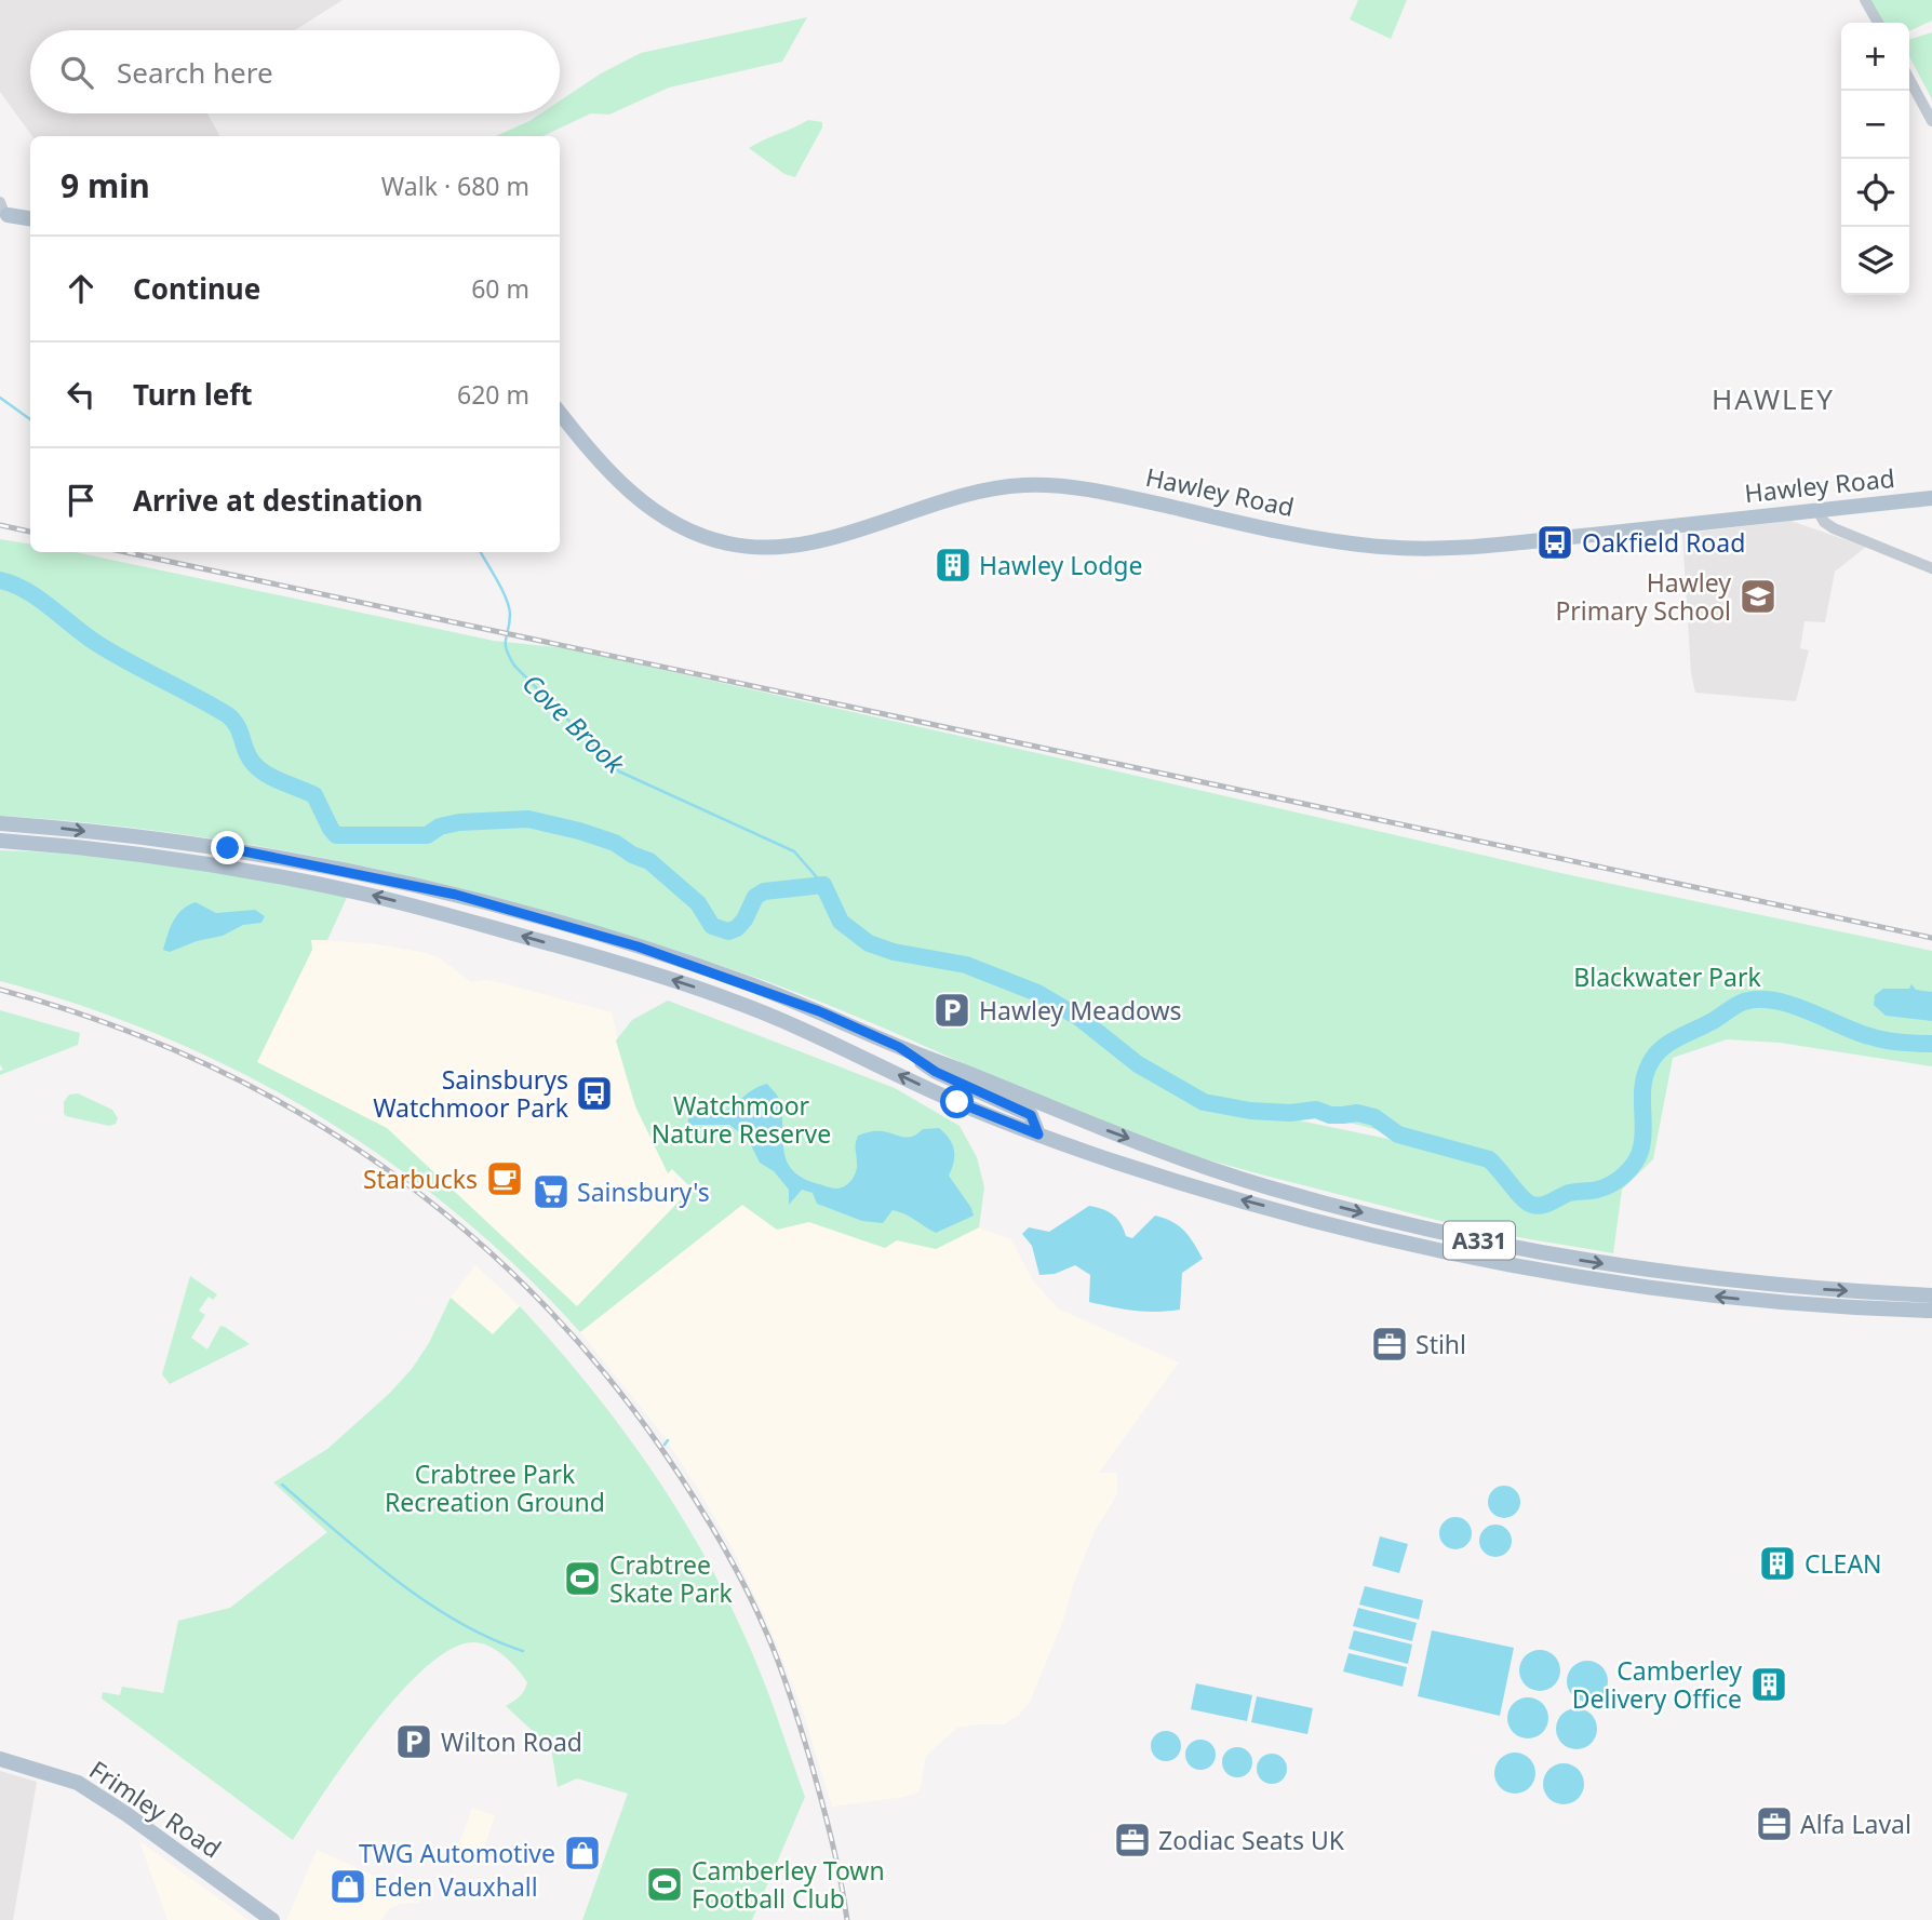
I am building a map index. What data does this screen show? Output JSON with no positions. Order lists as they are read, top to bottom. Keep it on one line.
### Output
{"streets":{"main road":["Hawley Road","A331","Frimley Road"]},"districts":["HAWLEY"],"water":["Cove Brook"],"parks":["Blackwater Park","Watchmoor Nature Reserve","Crabtree Park Recreation Ground"],"places":{"bus stop":["Oakfield Road","Sainsburys Watchmoor Park"],"building":["Hawley Lodge","CLEAN","Camberley Delivery Office"],"school or university":["Hawley Primary School"],"parking":["Hawley Meadows","Wilton Road"],"cafe":["Starbucks"],"supermarket":["Sainsbury's"],"office":["Stihl","Alfa Laval","Zodiac Seats UK"],"sports":["Crabtree Skate Park","Camberley Town Football Club"],"shop":["TWG Automotive","Eden Vauxhall"]},"page":{"map_buttons":["+","−"],"search":"Search here","heading":["9 min","Walk · 680 m"],"list":[["Continue","60 m"],["Turn left","620 m"],"Arrive at destination"]}}
